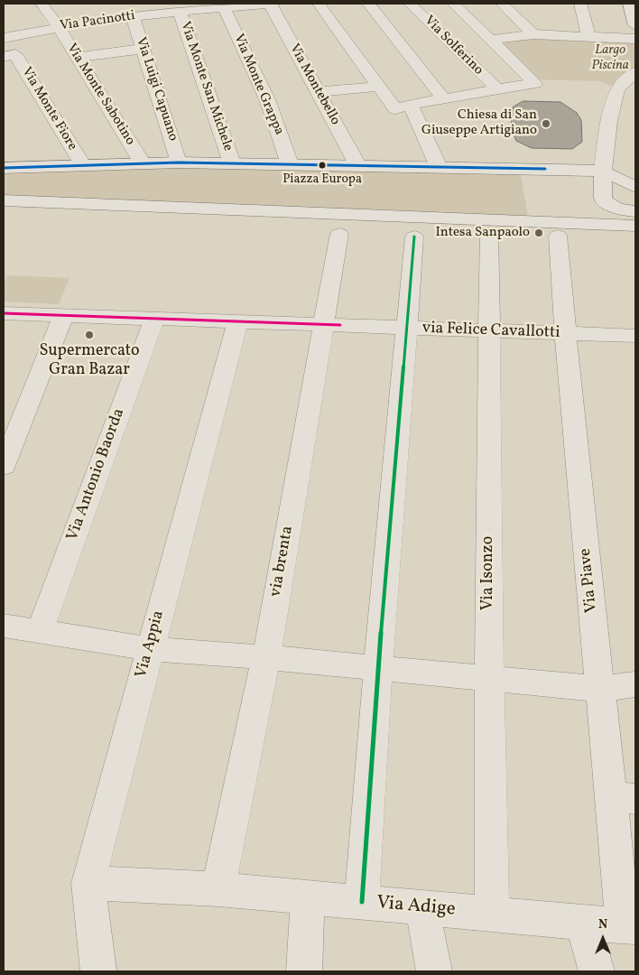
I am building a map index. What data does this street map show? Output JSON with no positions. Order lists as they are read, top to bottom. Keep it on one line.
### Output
{"streets":{"street":["Via Pacinotti","Via Solferino","Via Monte Grappa","Via Montebello","Via Monte San Michele","Via Luigi Capuano","Via Monte Sabotino","Via Monte Fiore","via Felice Cavallotti","Via Antonio Baorda","via brenta","Via Isonzo","Via Piave","Via Appia","Via Adige"]},"crossings":[["Via Pacinotti","Via Monte Grappa"],["Via Pacinotti","Via Montebello"],["Via Pacinotti","Via Monte San Michele"],["Via Pacinotti","Via Luigi Capuano"],["Via Pacinotti","Via Monte Sabotino"],["via Felice Cavallotti","Via Antonio Baorda"],["via Felice Cavallotti","via brenta"],["via Felice Cavallotti","Via Isonzo"],["via Felice Cavallotti","Via Piave"],["via Felice Cavallotti","Via Appia"],["via brenta","Via Adige"],["Via Isonzo","Via Adige"],["Via Piave","Via Adige"],["Via Appia","Via Adige"]],"parks":["Largo Piscina"],"places":["Chiesa di San Giuseppe Artigiano","Piazza Europa","Intesa Sanpaolo","Supermercato Gran Bazar"],"north":"top"}
